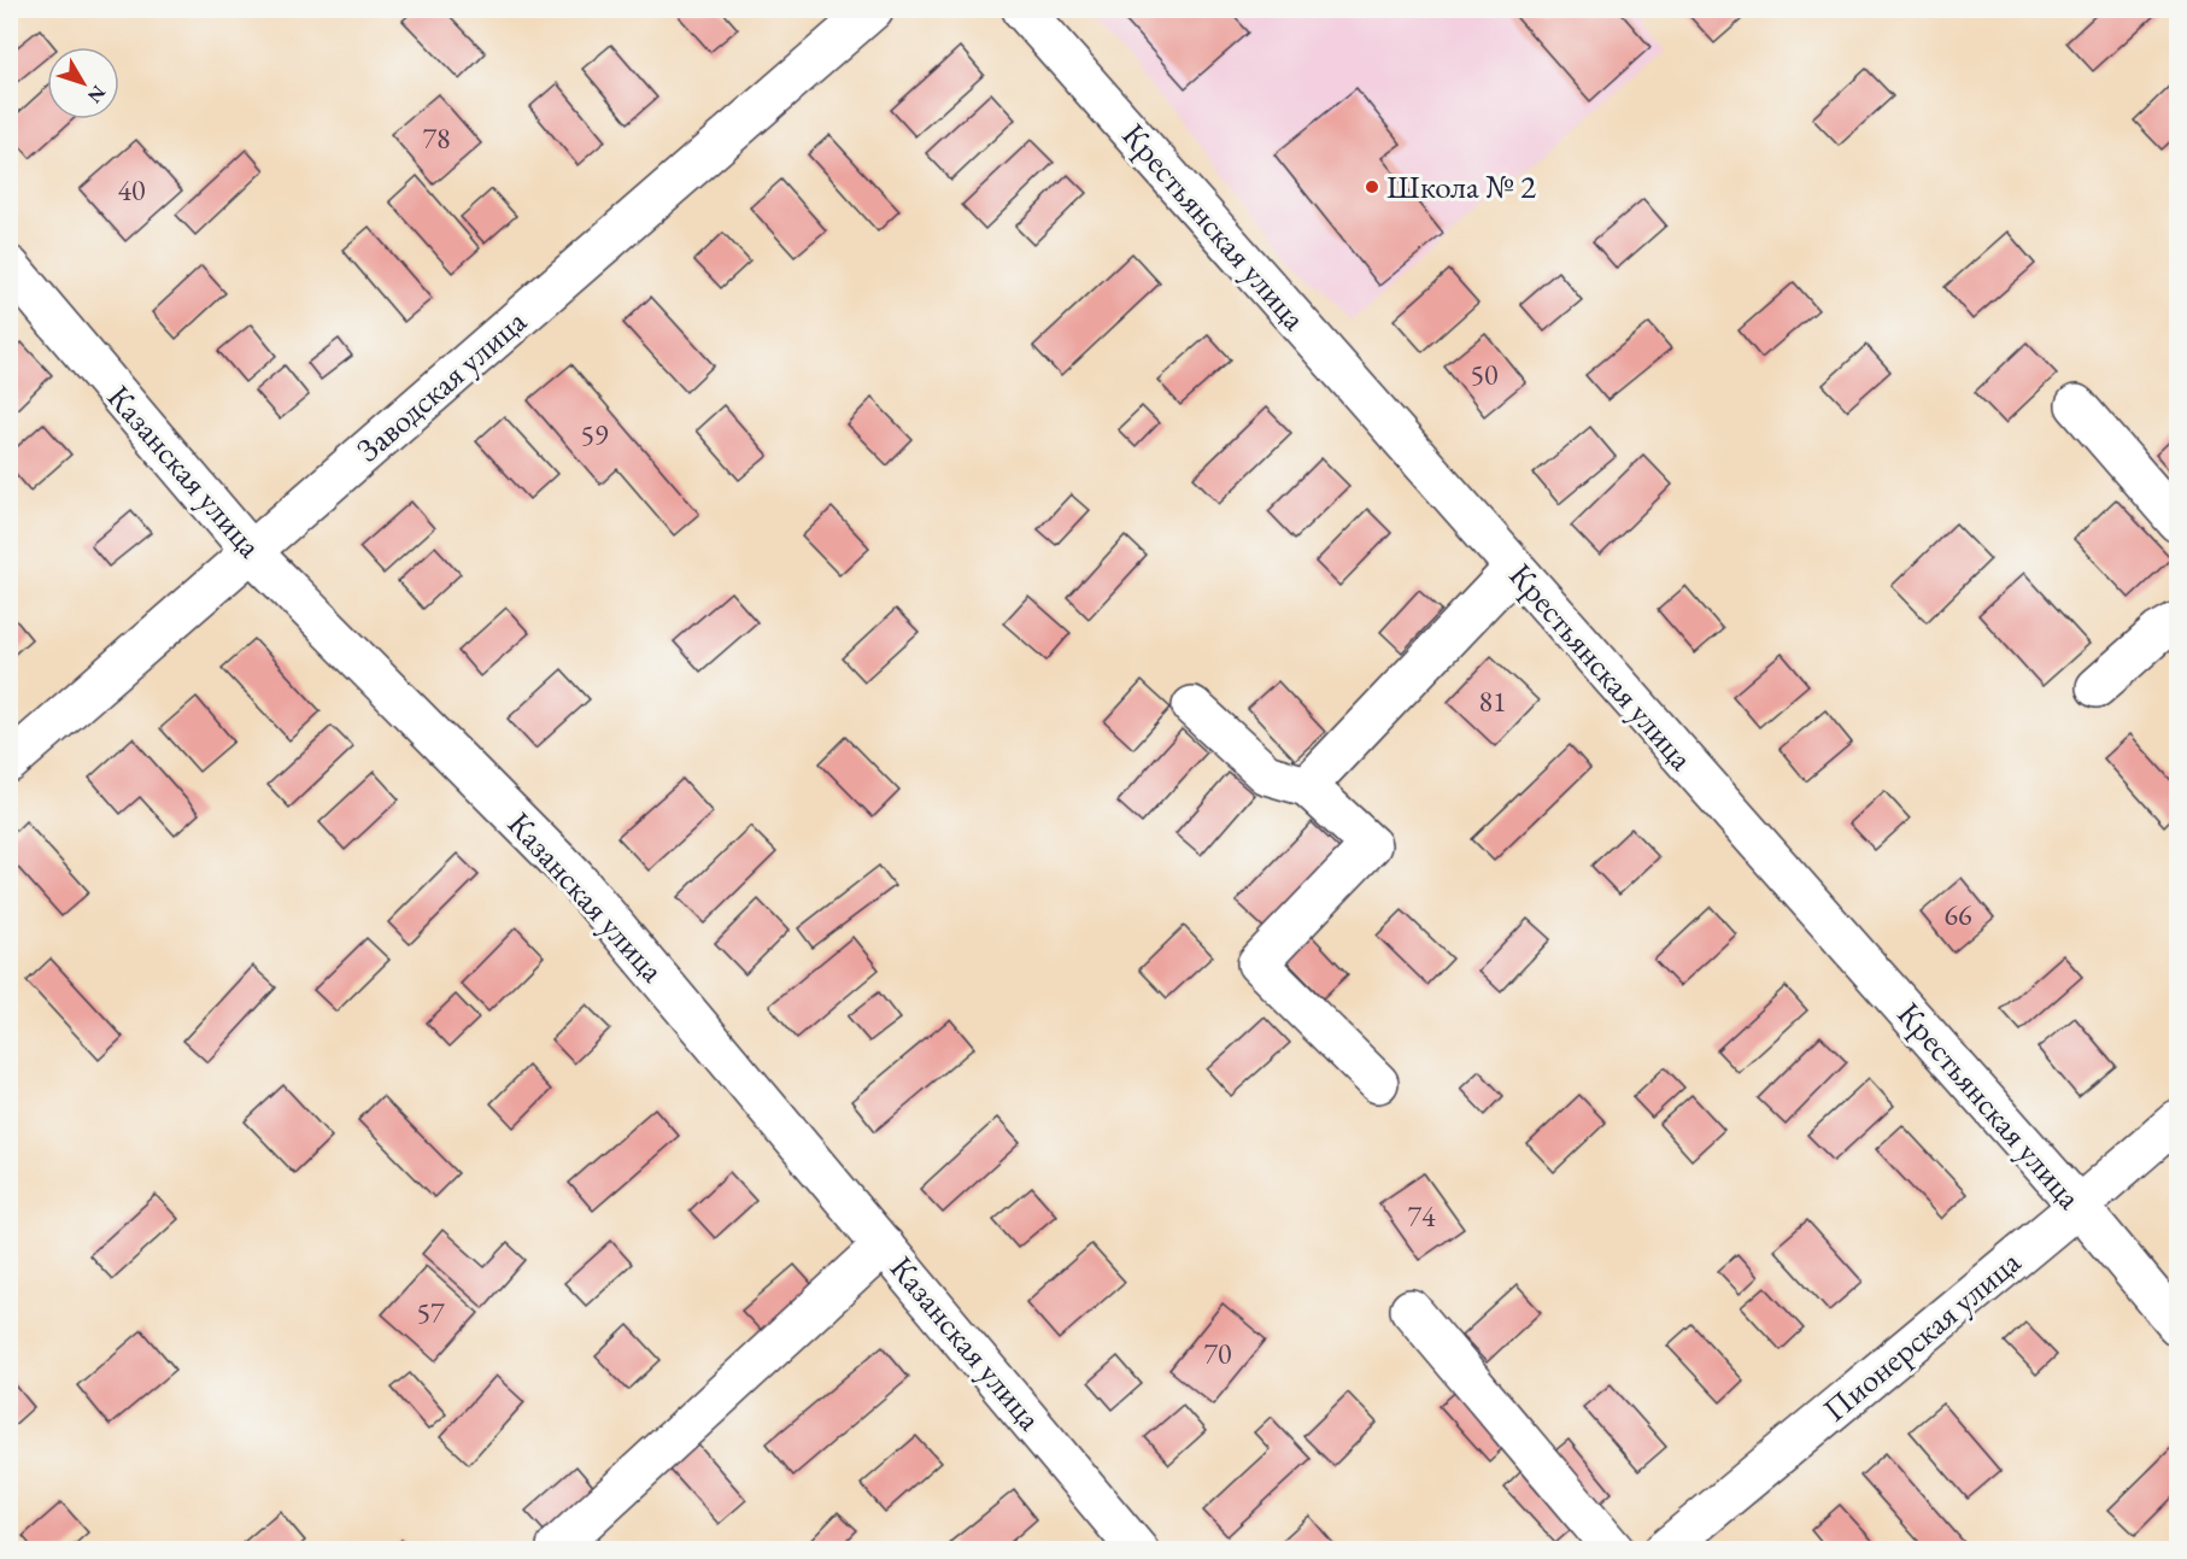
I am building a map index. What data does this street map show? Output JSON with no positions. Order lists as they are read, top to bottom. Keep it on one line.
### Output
{"streets":{"street":["Крестьянская улица","Заводская улица","Казанская улица","Пионерская улица"]},"crossings":[["Крестьянская улица","Пионерская улица"],["Заводская улица","Казанская улица"]],"places":["Школа № 2"],"house_numbers":["78","40","50","59","81","66","74","57","70"],"north":"bottom right"}
